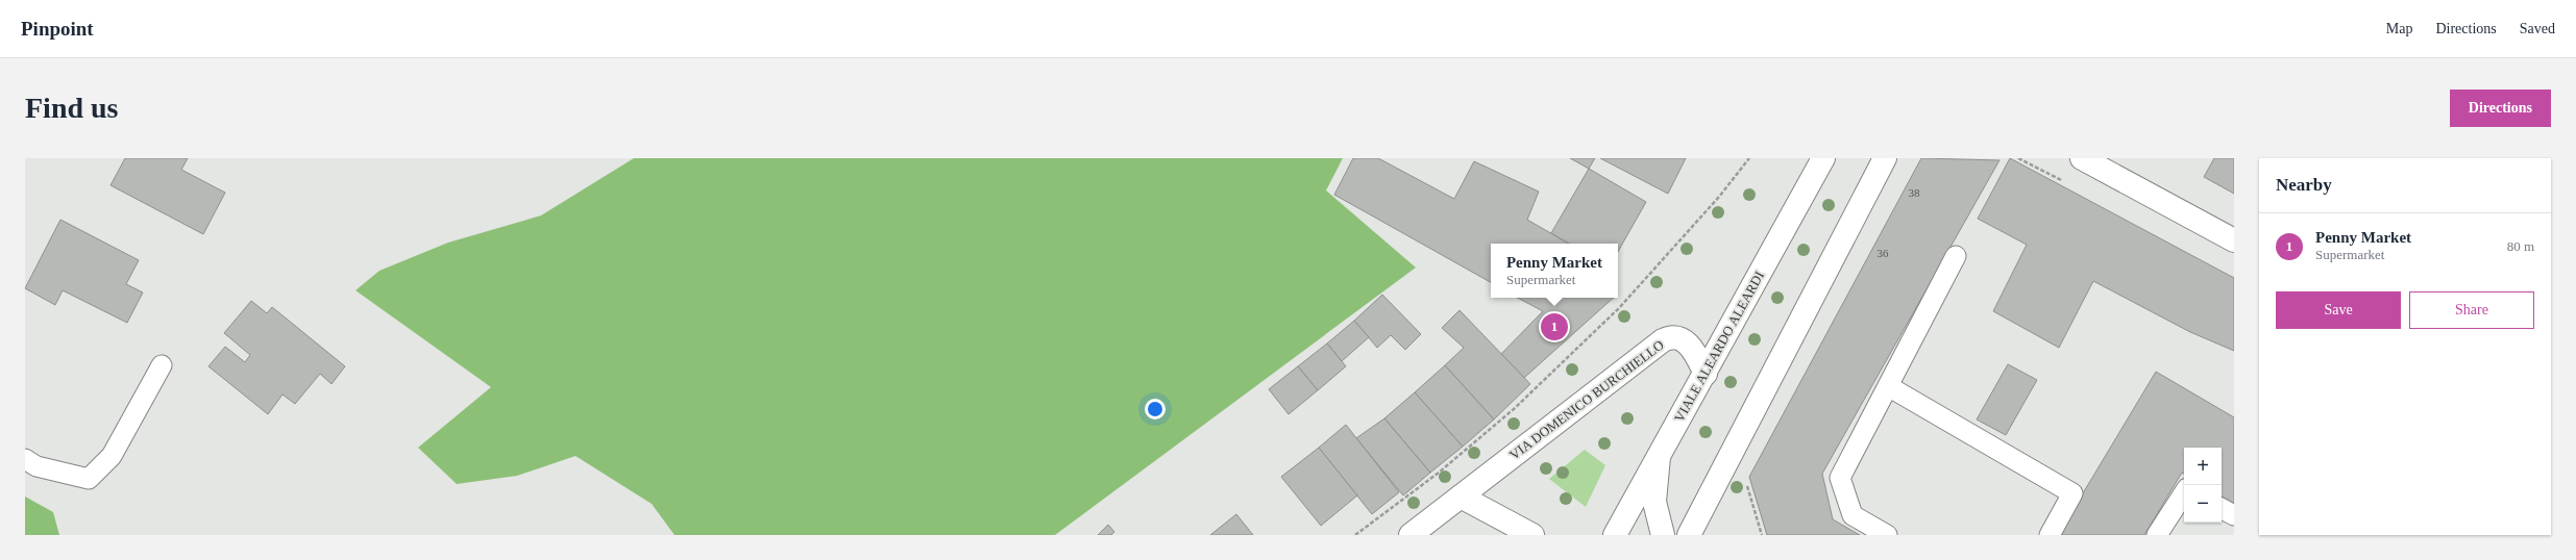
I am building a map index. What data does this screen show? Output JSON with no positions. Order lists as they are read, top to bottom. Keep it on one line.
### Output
{"streets":{"main road":["VIALE ALEARDO ALEARDI","VIA DOMENICO BURCHIELLO"]},"crossings":[["VIALE ALEARDO ALEARDI","VIA DOMENICO BURCHIELLO"]],"house_numbers":["38","36"],"page":{"header":"Pinpoint","nav":["Map","Directions","Saved"],"buttons":["Directions",["Save","Share"]],"title":"Find us","heading":"Nearby","list":[{"mark":"1","name":"Penny Market","note":"Supermarket","value":"80 m"}],"popup":["Penny Market","Supermarket"],"pins":"1","map_buttons":["+","−"]}}
